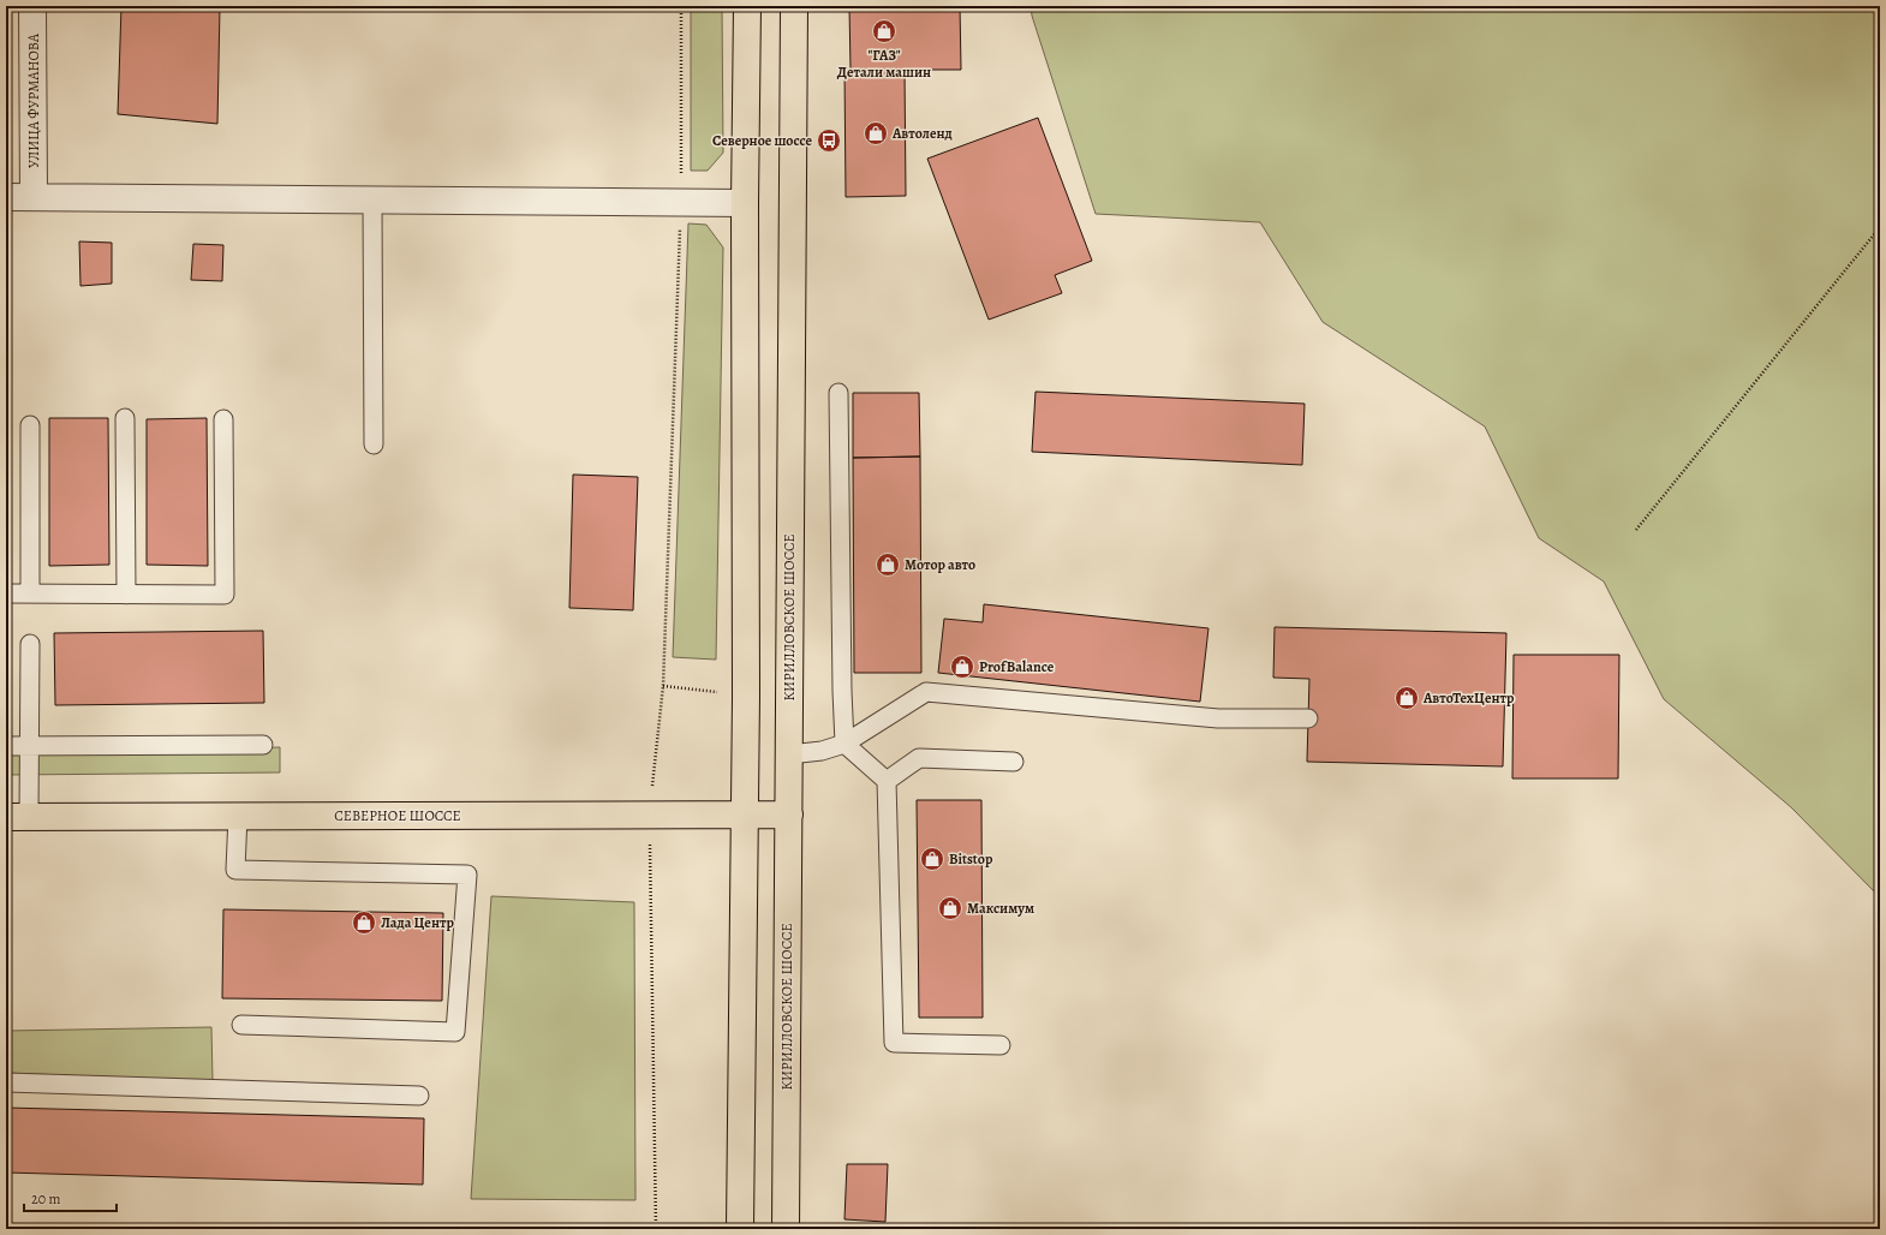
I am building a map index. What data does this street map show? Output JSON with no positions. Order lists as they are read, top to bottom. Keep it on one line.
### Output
{"streets":{"main road":["КИРИЛЛОВСКОЕ ШОССЕ","СЕВЕРНОЕ ШОССЕ"],"street":["УЛИЦА ФУРМАНОВА"]},"crossings":[["КИРИЛЛОВСКОЕ ШОССЕ","СЕВЕРНОЕ ШОССЕ"]],"places":{"shop":["\"ГАЗ\" Детали машин","Автоленд","Мотор авто","ProfBalance","АвтоТехЦентр","Bitstop","Максимум","Лада Центр"],"bus stop":["Северное шоссе"]},"scale_bar":"20 m"}
